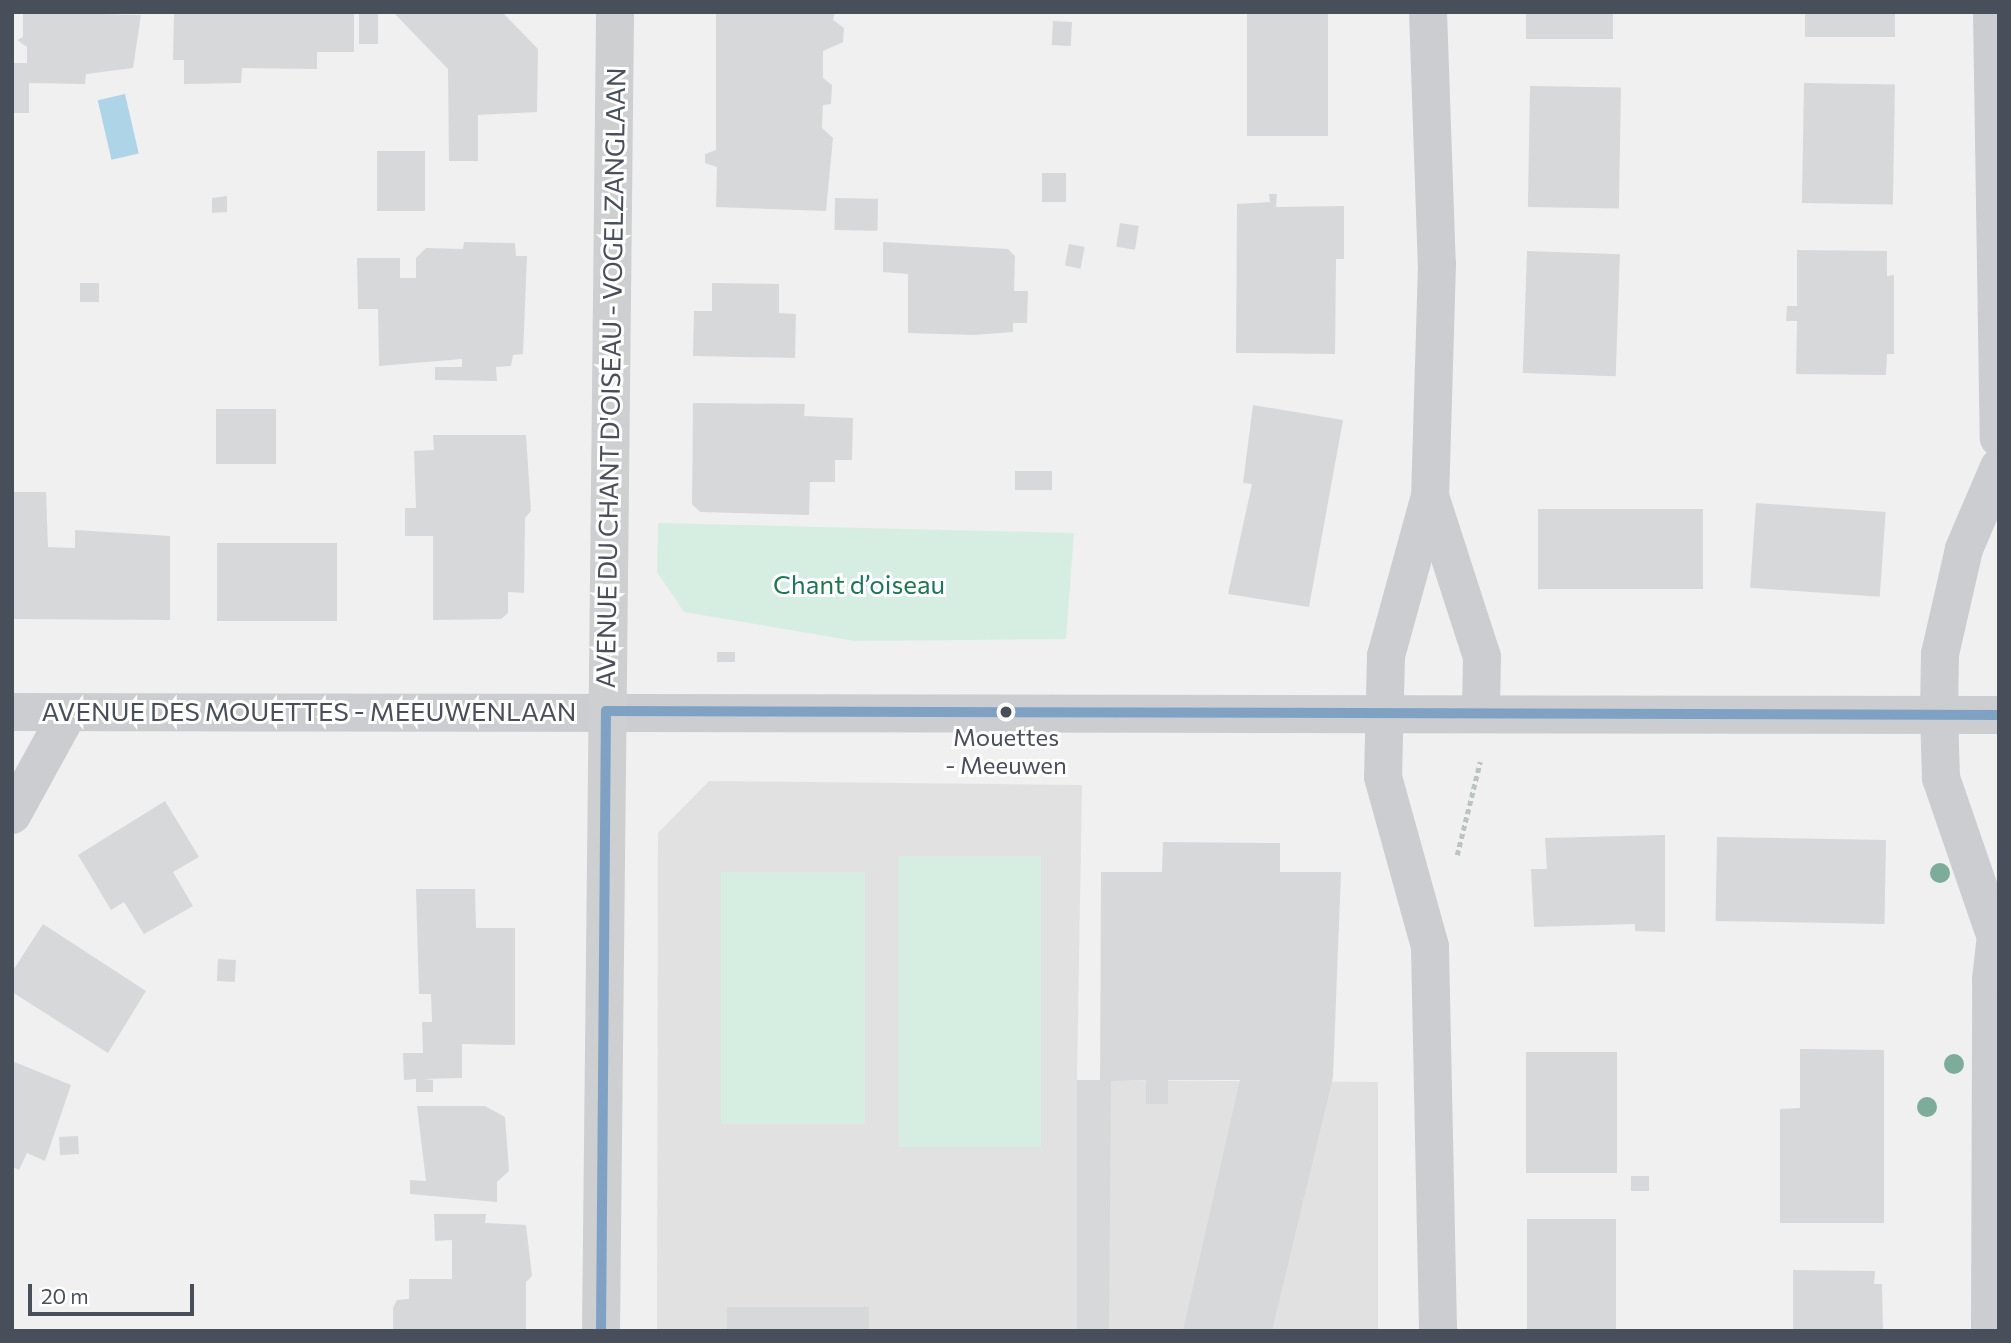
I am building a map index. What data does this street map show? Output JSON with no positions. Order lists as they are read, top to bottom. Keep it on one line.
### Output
{"streets":{"street":["AVENUE DU CHANT D'OISEAU - VOGELZANGLAAN","AVENUE DES MOUETTES - MEEUWENLAAN"]},"crossings":[["AVENUE DU CHANT D'OISEAU - VOGELZANGLAAN","AVENUE DES MOUETTES - MEEUWENLAAN"]],"parks":["Chant d’oiseau"],"places":["Mouettes - Meeuwen"],"scale_bar":"20 m"}
